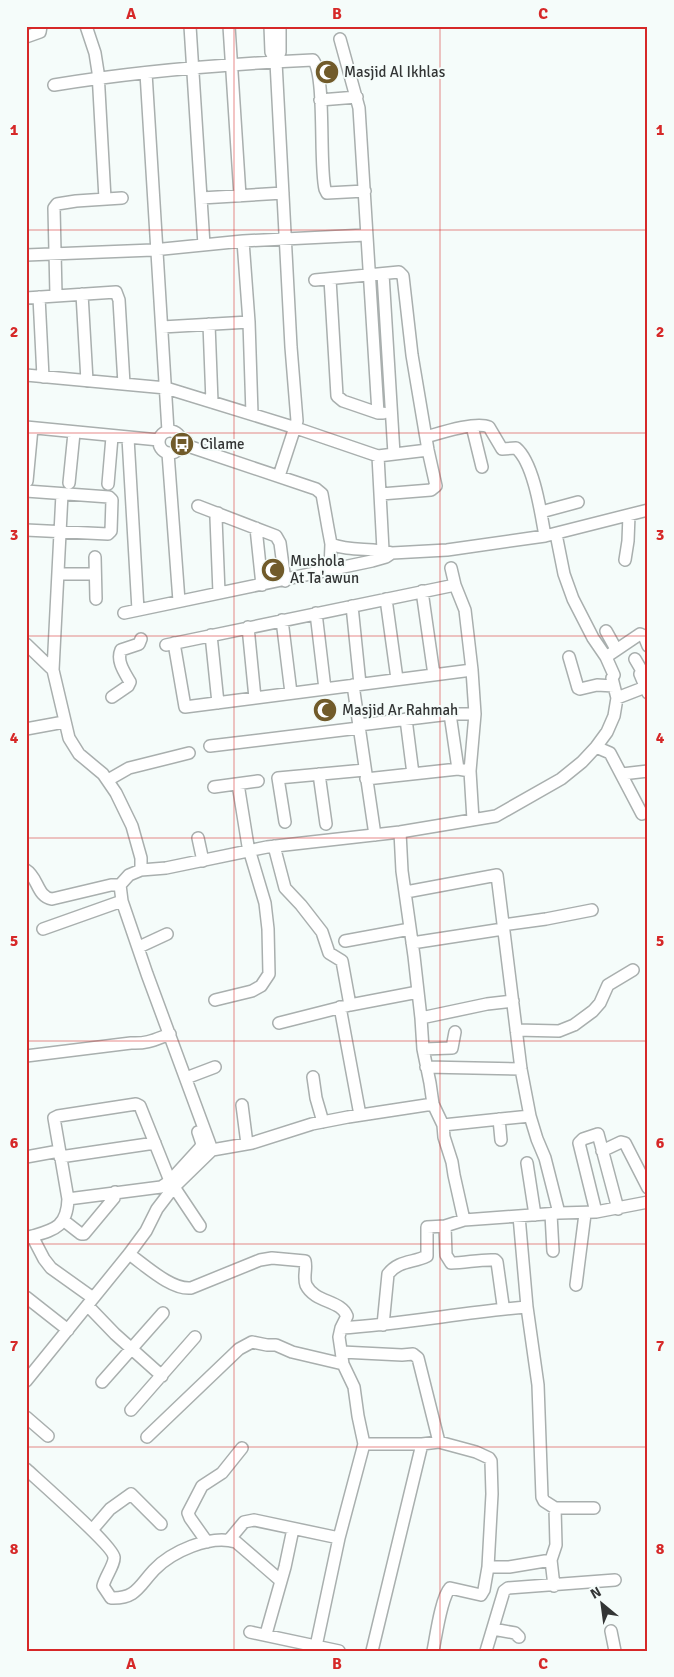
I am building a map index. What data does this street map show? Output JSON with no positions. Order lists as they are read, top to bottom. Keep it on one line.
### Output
{"places":{"mosque":["Masjid Al Ikhlas","Mushola At Ta'awun","Masjid Ar Rahmah"],"bus stop":["Cilame"]},"north":"top left","grid":{"columns":["A","B","C"],"rows":["1","2","3","4","5","6","7","8"]}}
